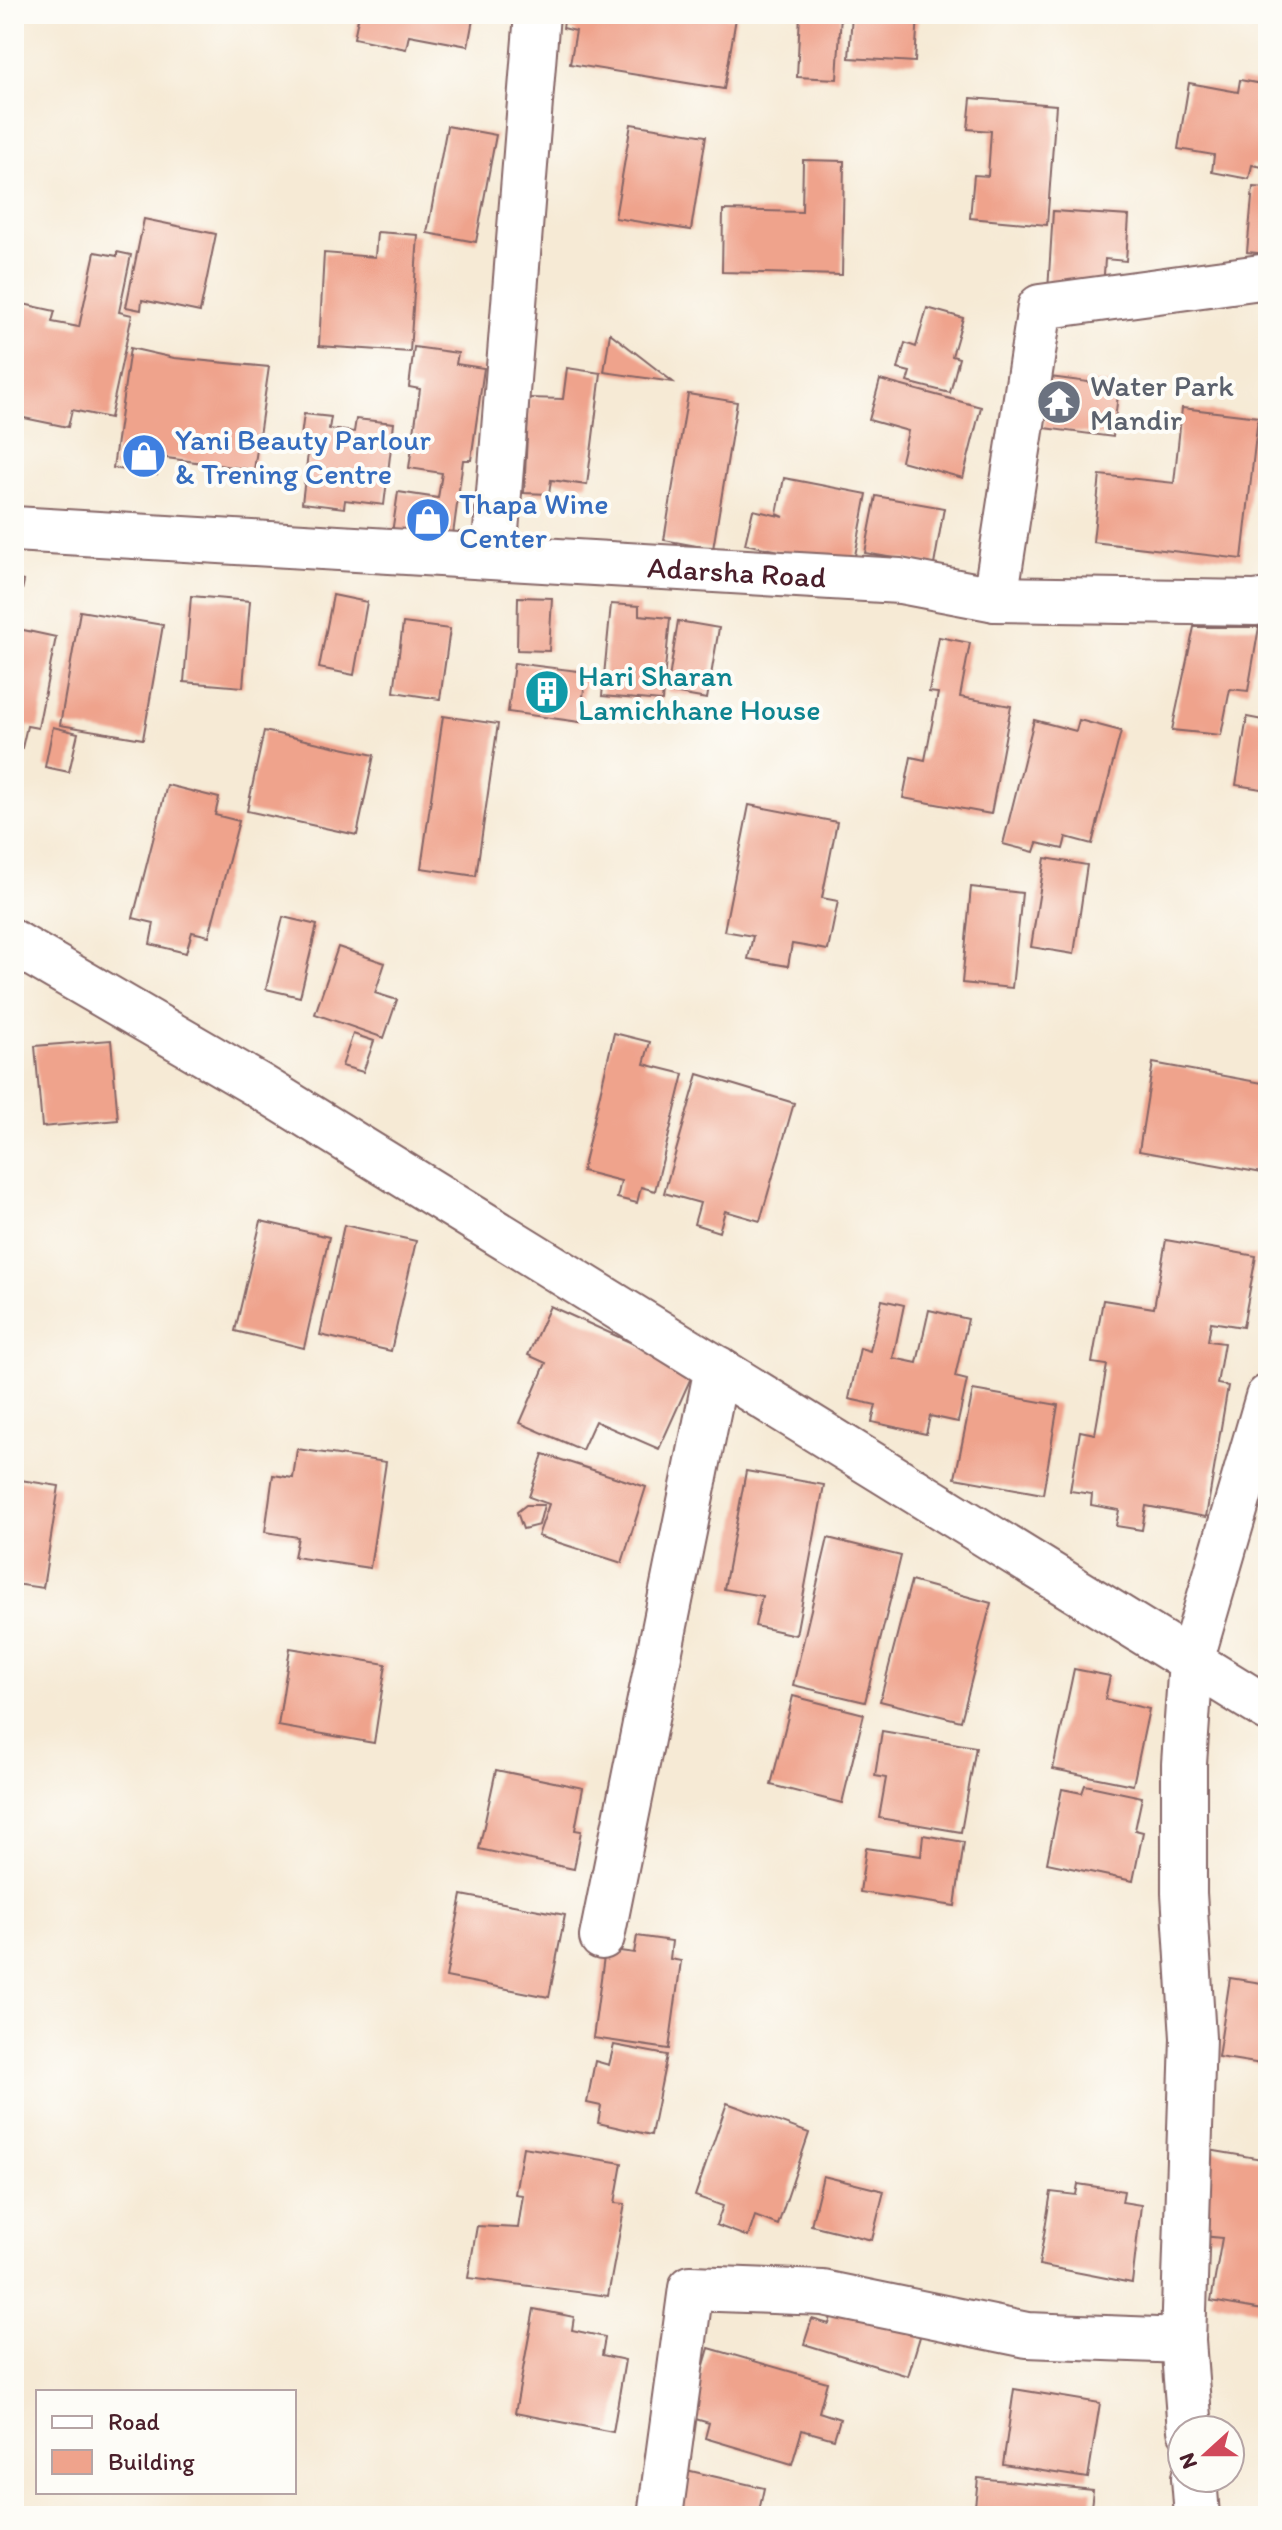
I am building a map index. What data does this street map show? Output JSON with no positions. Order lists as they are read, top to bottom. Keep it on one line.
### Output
{"streets":{"street":["Adarsha Road"]},"places":{"temple":["Water Park Mandir"],"shop":["Yani Beauty Parlour & Trening Centre","Thapa Wine Center"],"building":["Hari Sharan Lamichhane House"]},"legend":["Road","Building"],"north":"left"}
